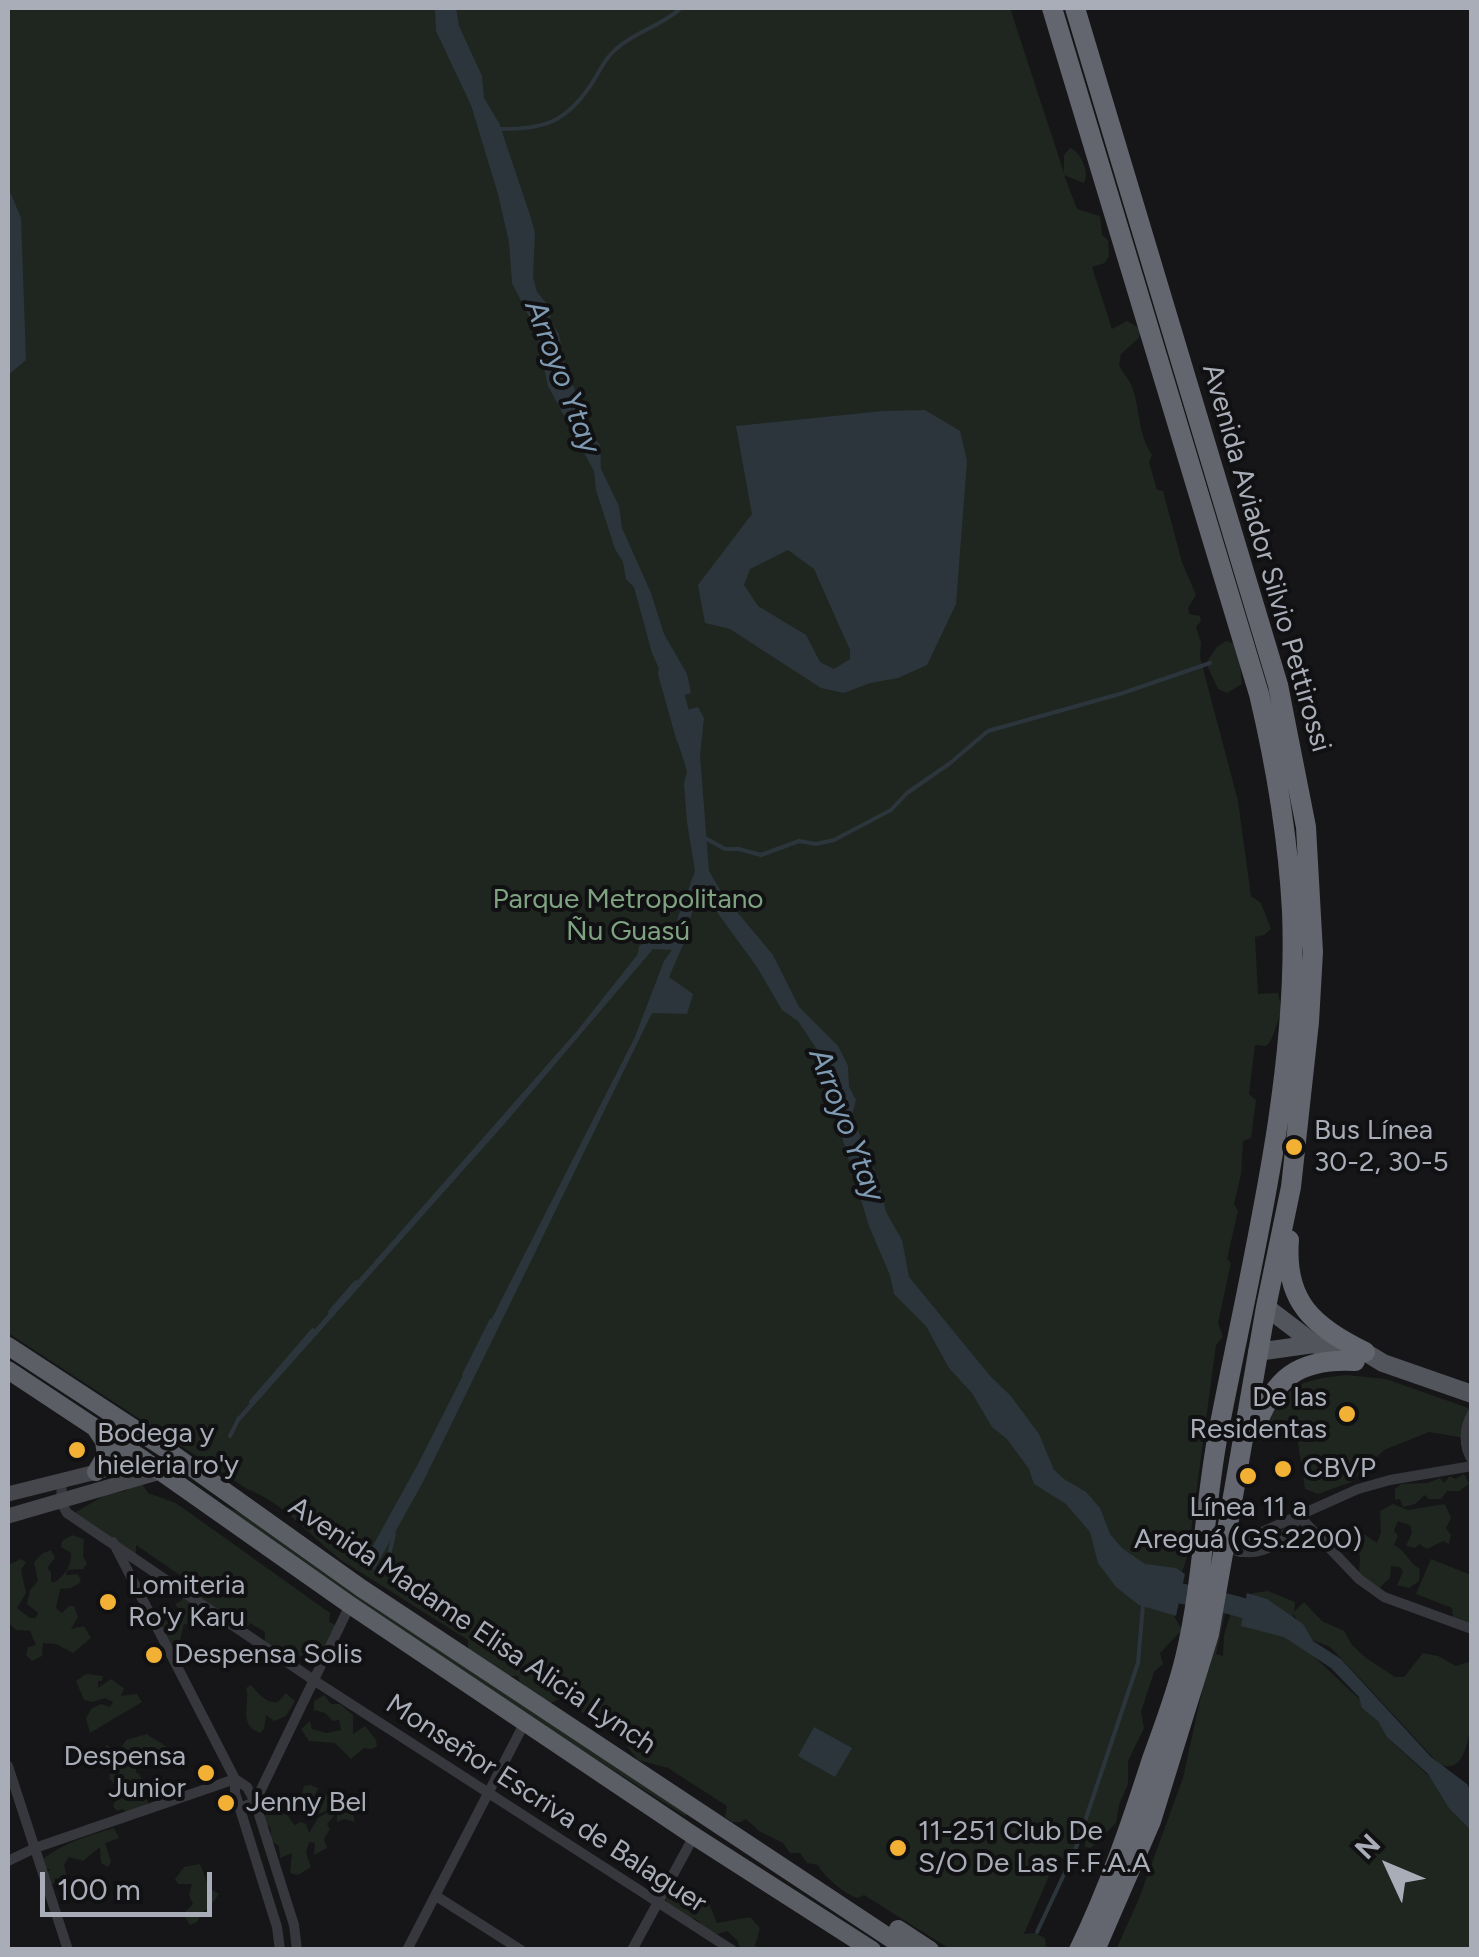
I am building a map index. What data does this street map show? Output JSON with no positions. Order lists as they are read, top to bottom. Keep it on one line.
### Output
{"streets":{"highway":["Avenida Aviador Silvio Pettirossi","Avenida Madame Elisa Alicia Lynch"],"street":["Monseñor Escriva de Balaguer"]},"water":["Arroyo Ytay"],"parks":["Parque Metropolitano Ñu Guasú"],"places":["Bus Línea 30-2, 30-5","De las Residentas","Bodega y hieleria ro'y","CBVP","Línea 11 a Areguá (GS.2200)","Lomiteria Ro'y Karu","Despensa Solis","Despensa Junior","Jenny Bel","11-251 Club De S/O De Las F.F.A.A"],"scale_bar":"100 m","north":"top left"}
